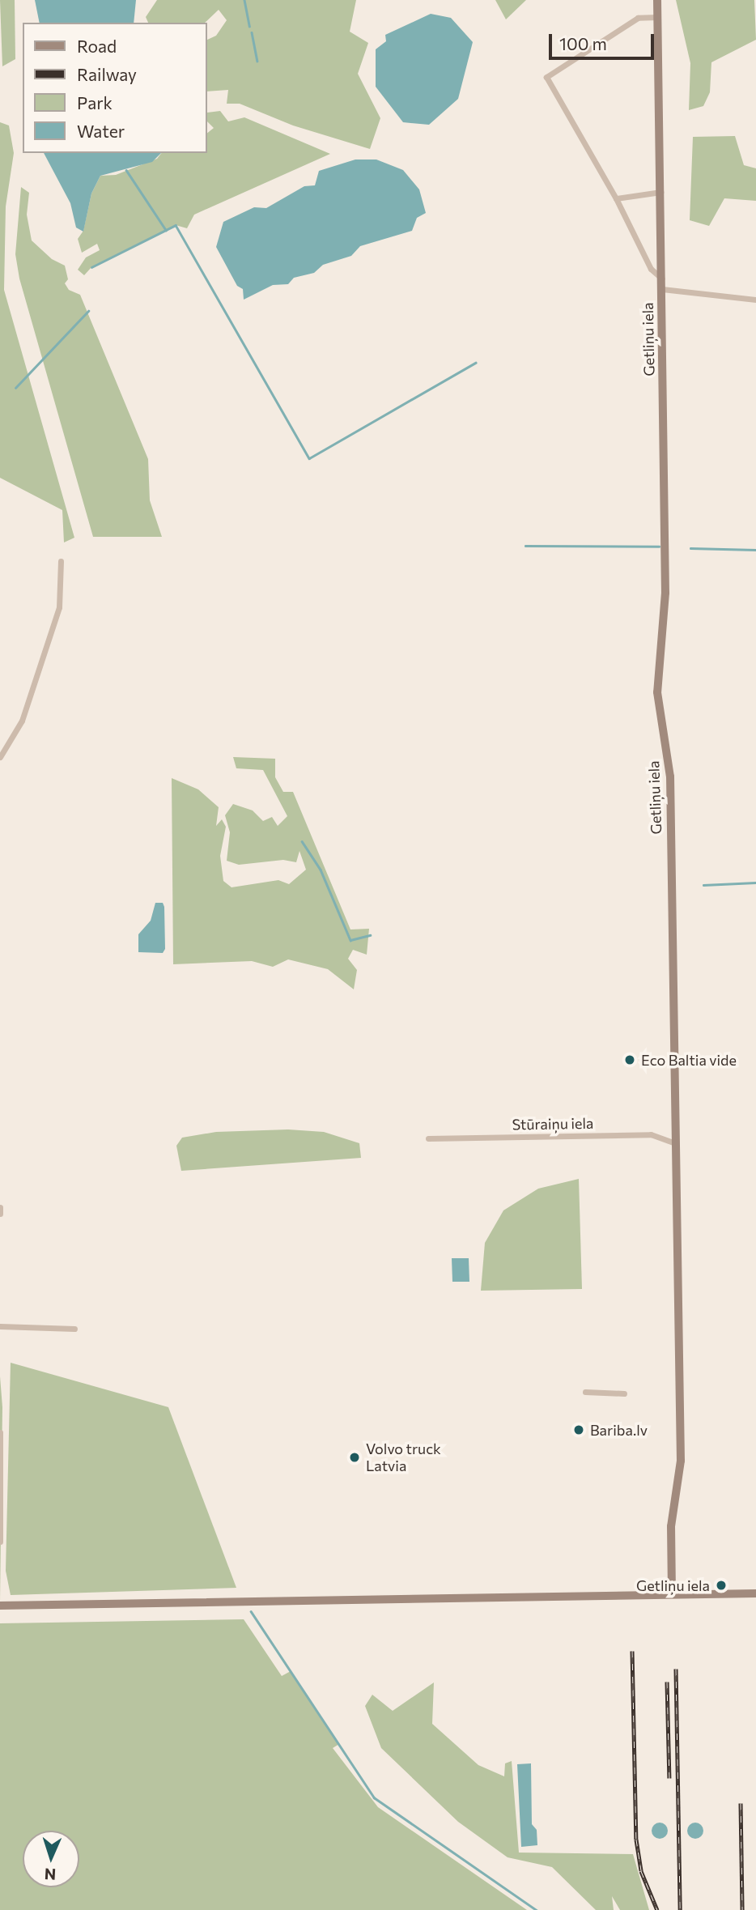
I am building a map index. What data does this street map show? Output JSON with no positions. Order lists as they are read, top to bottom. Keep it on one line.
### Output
{"streets":{"street":["Getliņu iela","Stūraiņu iela"]},"crossings":[["Getliņu iela","Stūraiņu iela"]],"places":["Eco Baltia vide","Bariba.lv","Volvo truck Latvia","Getliņu iela"],"legend":["Road","Railway","Park","Water"],"scale_bar":"100 m","north":"bottom"}
